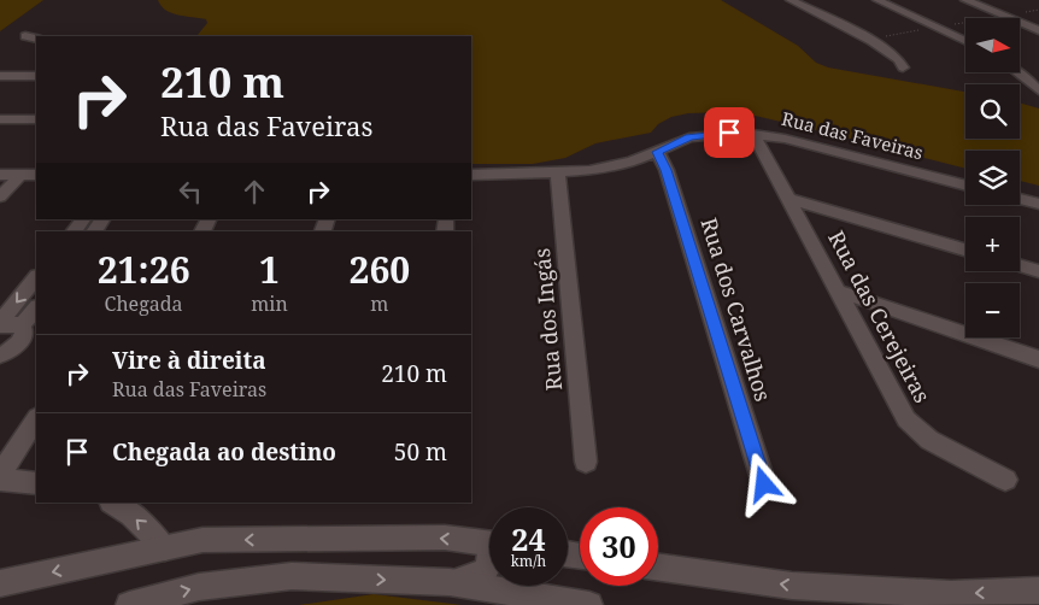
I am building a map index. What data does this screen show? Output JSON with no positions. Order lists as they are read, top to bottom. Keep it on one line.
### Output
{"streets":{"street":["Rua das Faveiras","Rua dos Carvalhos","Rua das Cerejeiras","Rua dos Ingás"]},"crossings":[["Rua das Faveiras","Rua dos Carvalhos"],["Rua das Faveiras","Rua das Cerejeiras"],["Rua das Faveiras","Rua dos Ingás"]],"north":"right","page":{"map_buttons":["+","−"],"turn":["210 m","Rua das Faveiras"],"eta":["21:26","Chegada","1","min","260","m"],"list":[{"name":"Vire à direita","note":"Rua das Faveiras","value":"210 m"},{"name":"Chegada ao destino","value":"50 m"}],"speed":"24 km/h","limit":"30"}}
